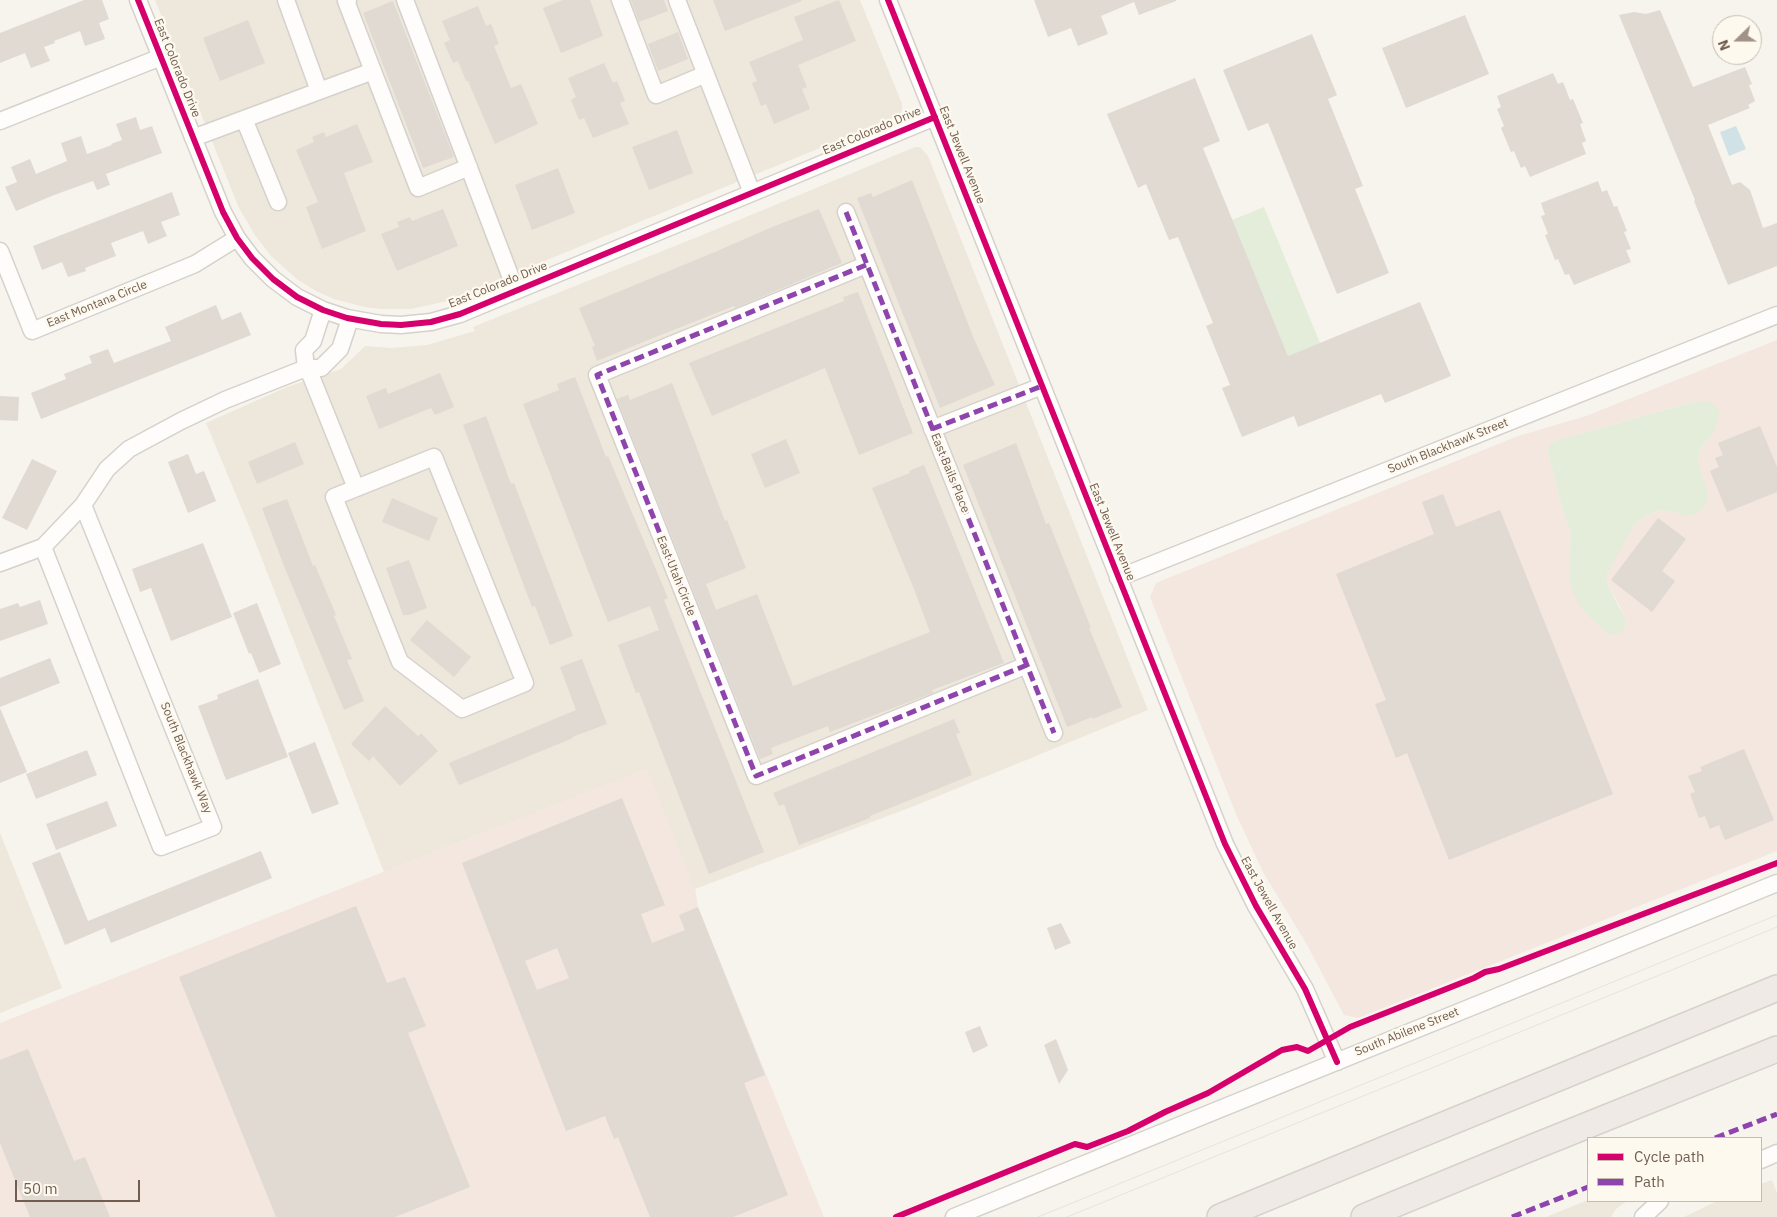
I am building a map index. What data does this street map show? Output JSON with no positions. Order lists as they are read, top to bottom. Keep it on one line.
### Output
{"streets":{"street":["East Colorado Drive","East Jewell Avenue","East Montana Circle","South Blackhawk Street","East Bails Place","East Utah Circle","South Blackhawk Way","South Abilene Street"]},"crossings":[["East Colorado Drive","East Jewell Avenue"],["East Colorado Drive","East Montana Circle"],["East Jewell Avenue","South Blackhawk Street"],["East Jewell Avenue","South Abilene Street"],["East Bails Place","East Utah Circle"]],"legend":["Cycle path","Path"],"scale_bar":"50 m","north":"left"}
